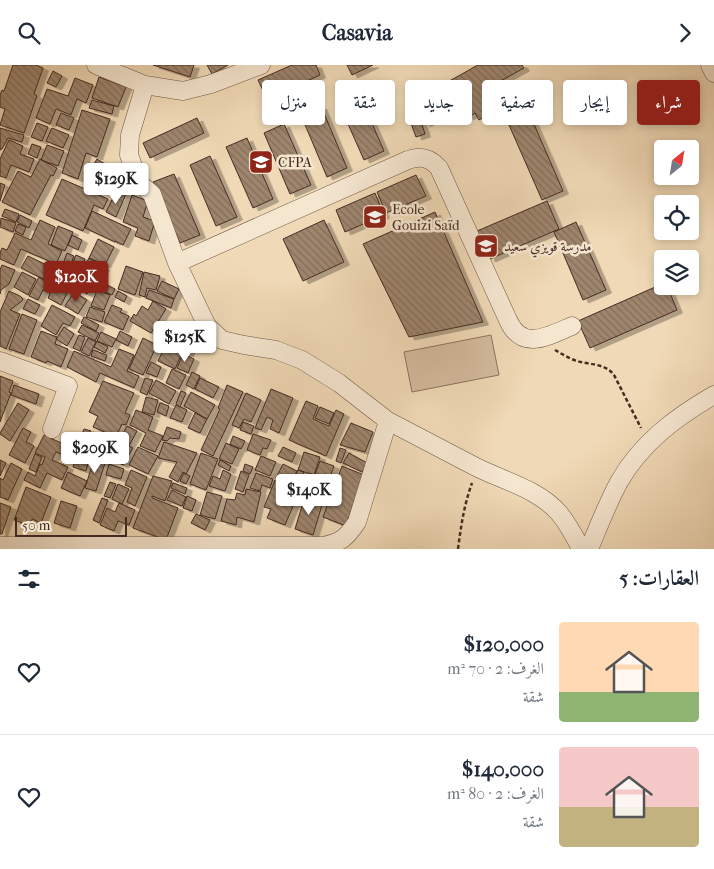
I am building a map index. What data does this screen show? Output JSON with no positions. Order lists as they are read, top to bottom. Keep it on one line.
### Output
{"places":{"school or university":["CFPA","Ecole Gouizi Saïd","مدرسة قويزي سعيد"]},"scale_bar":"50 m","north":"top right","page":{"header":"Casavia","chip":["شراء","إيجار","تصفية","جديد","شقة","منزل"],"price":["$129K","$120K","$125K","$209K","$140K"],"scale":"50 m","heading":"العقارات: 5","list":[{"name":"$120,000","note":"الغرف: 2 · 70 m² · شقة"},{"name":"$140,000","note":"الغرف: 2 · 80 m² · شقة"}]}}
